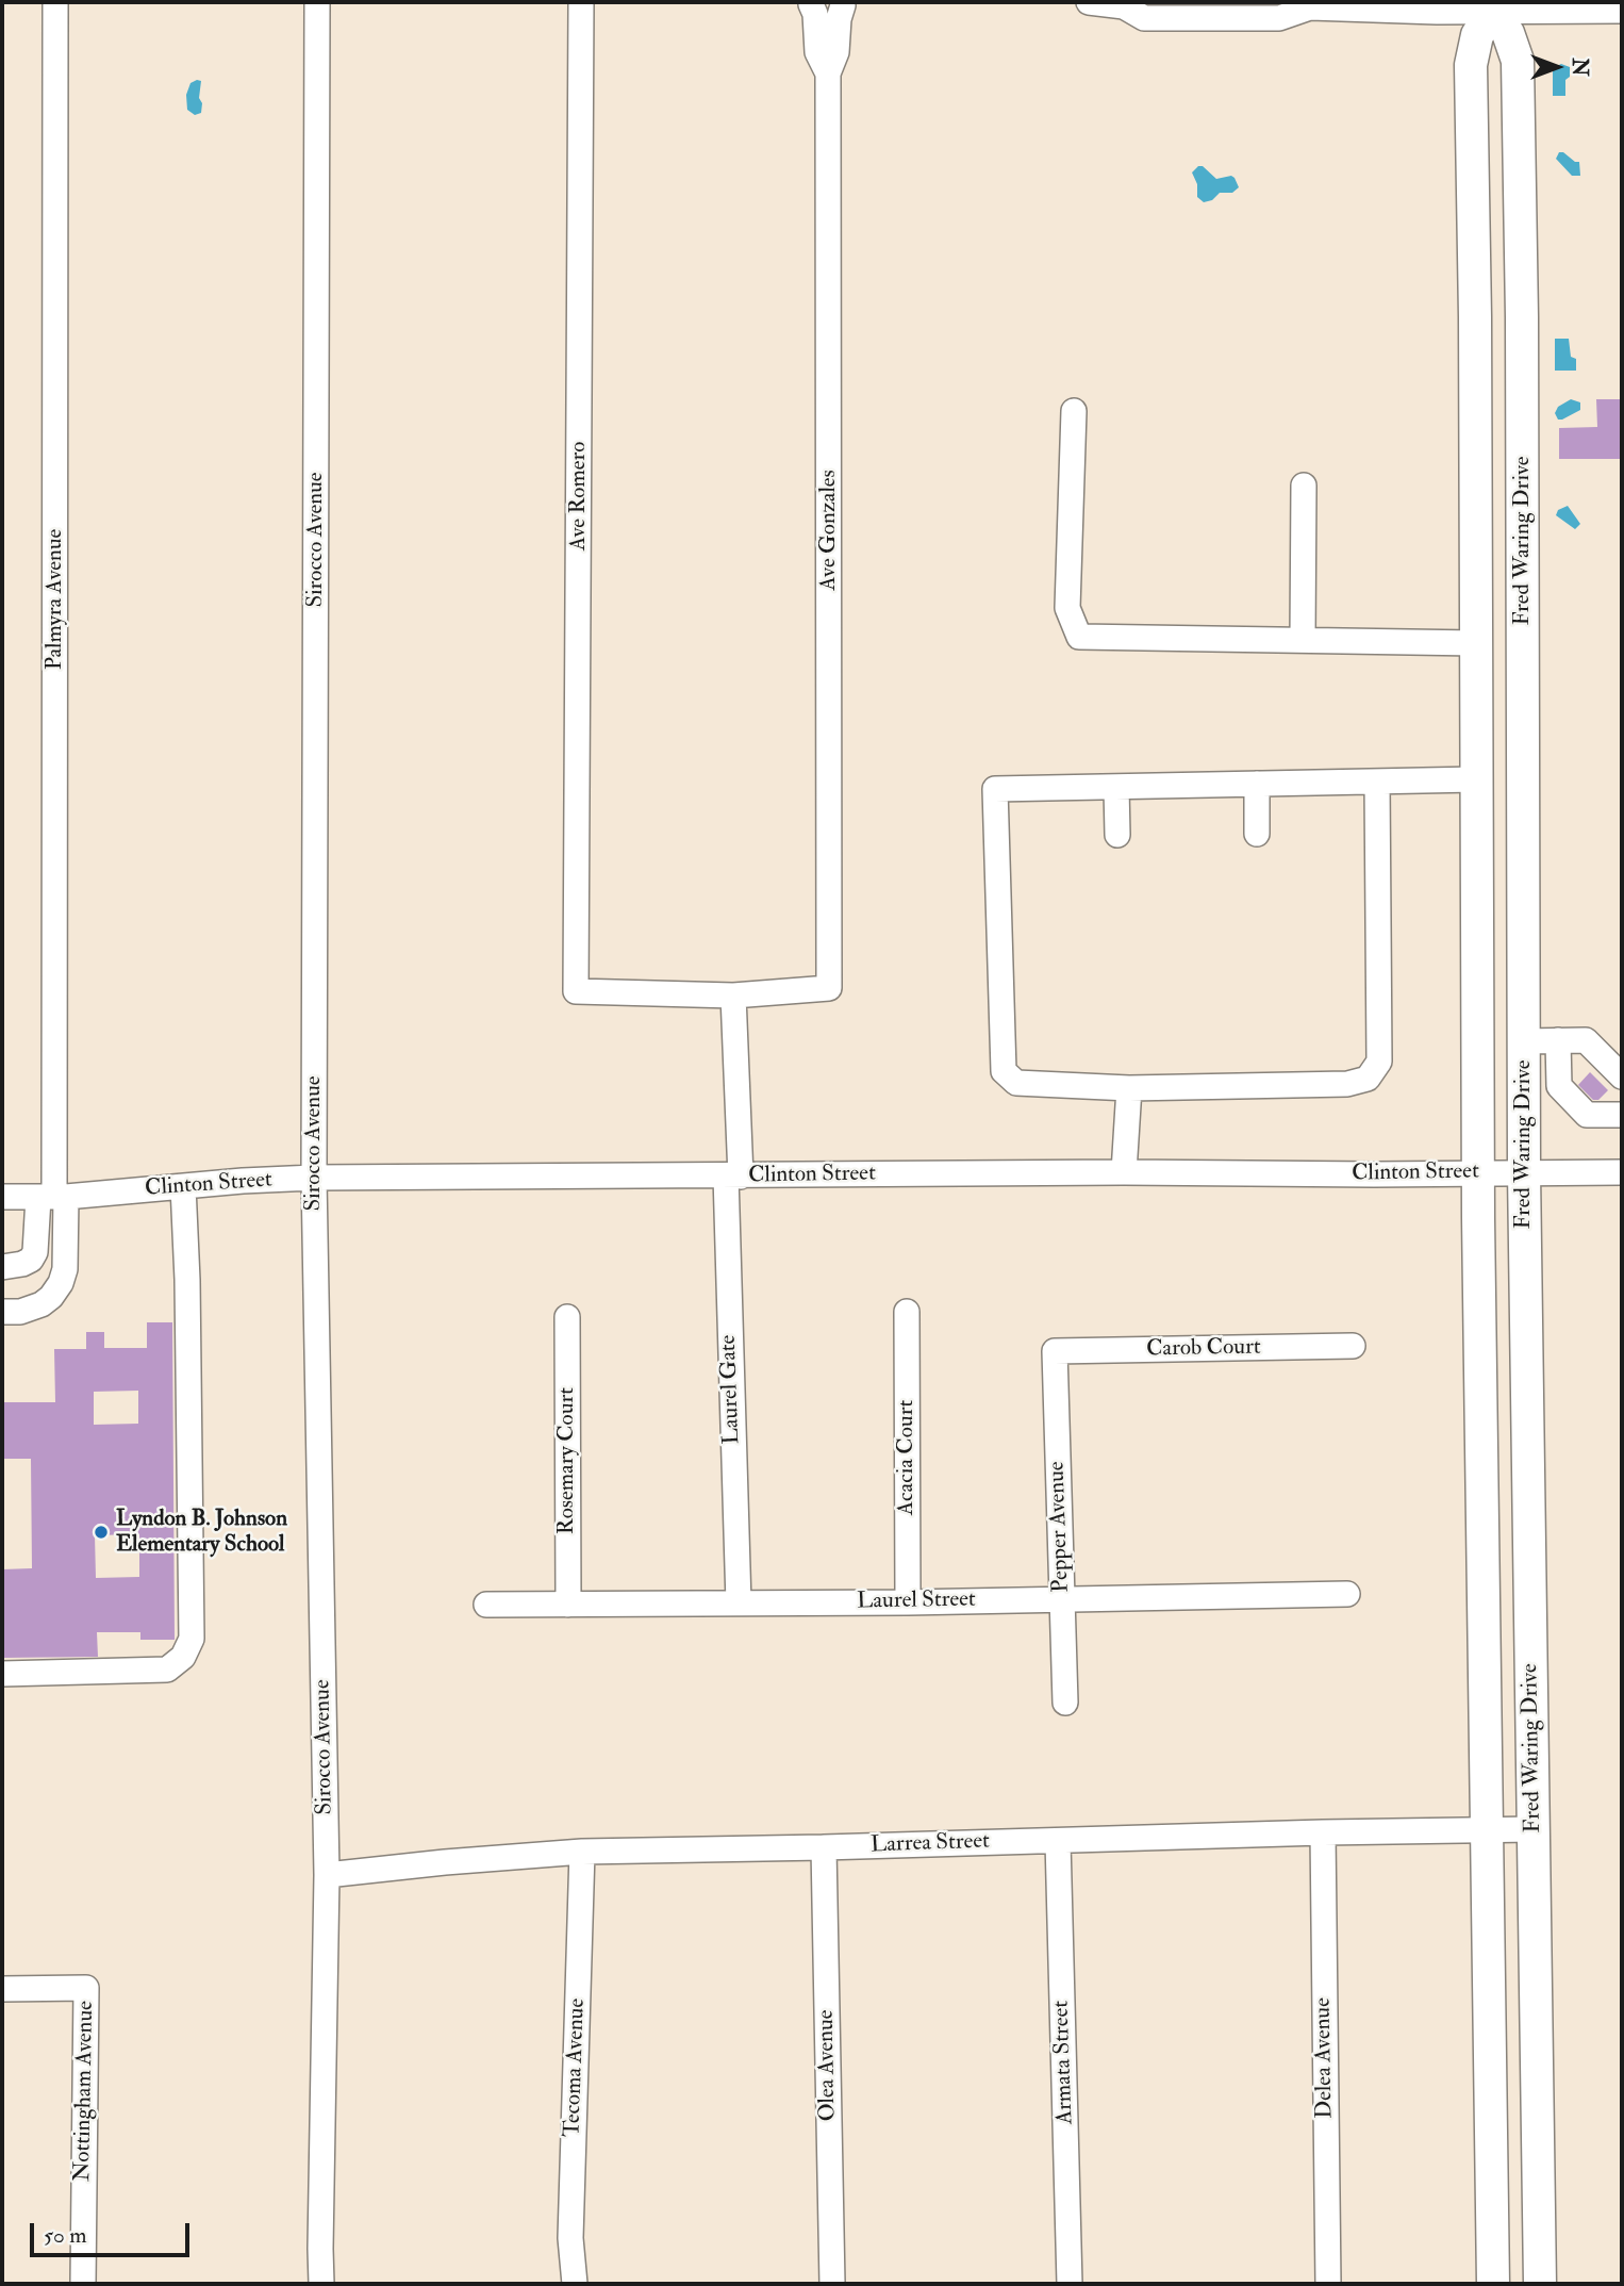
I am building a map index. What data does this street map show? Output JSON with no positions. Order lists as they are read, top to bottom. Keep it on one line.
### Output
{"streets":{"main road":["Fred Waring Drive"],"street":["Ave Romero","Ave Gonzales","Sirocco Avenue","Palmyra Avenue","Clinton Street","Carob Court","Laurel Gate","Acacia Court","Rosemary Court","Pepper Avenue","Laurel Street","Larrea Street","Delea Avenue","Armata Street","Olea Avenue","Tecoma Avenue","Nottingham Avenue"]},"crossings":[["Ave Romero","Ave Gonzales"],["Ave Romero","Laurel Gate"],["Ave Gonzales","Laurel Gate"],["Sirocco Avenue","Clinton Street"],["Sirocco Avenue","Larrea Street"],["Fred Waring Drive","Clinton Street"],["Fred Waring Drive","Larrea Street"],["Palmyra Avenue","Clinton Street"],["Clinton Street","Laurel Gate"],["Carob Court","Pepper Avenue"],["Laurel Gate","Laurel Street"],["Acacia Court","Laurel Street"],["Rosemary Court","Laurel Street"],["Pepper Avenue","Laurel Street"],["Larrea Street","Delea Avenue"],["Larrea Street","Armata Street"],["Larrea Street","Olea Avenue"],["Larrea Street","Tecoma Avenue"]],"places":["Lyndon B. Johnson Elementary School"],"scale_bar":"50 m","north":"right"}
